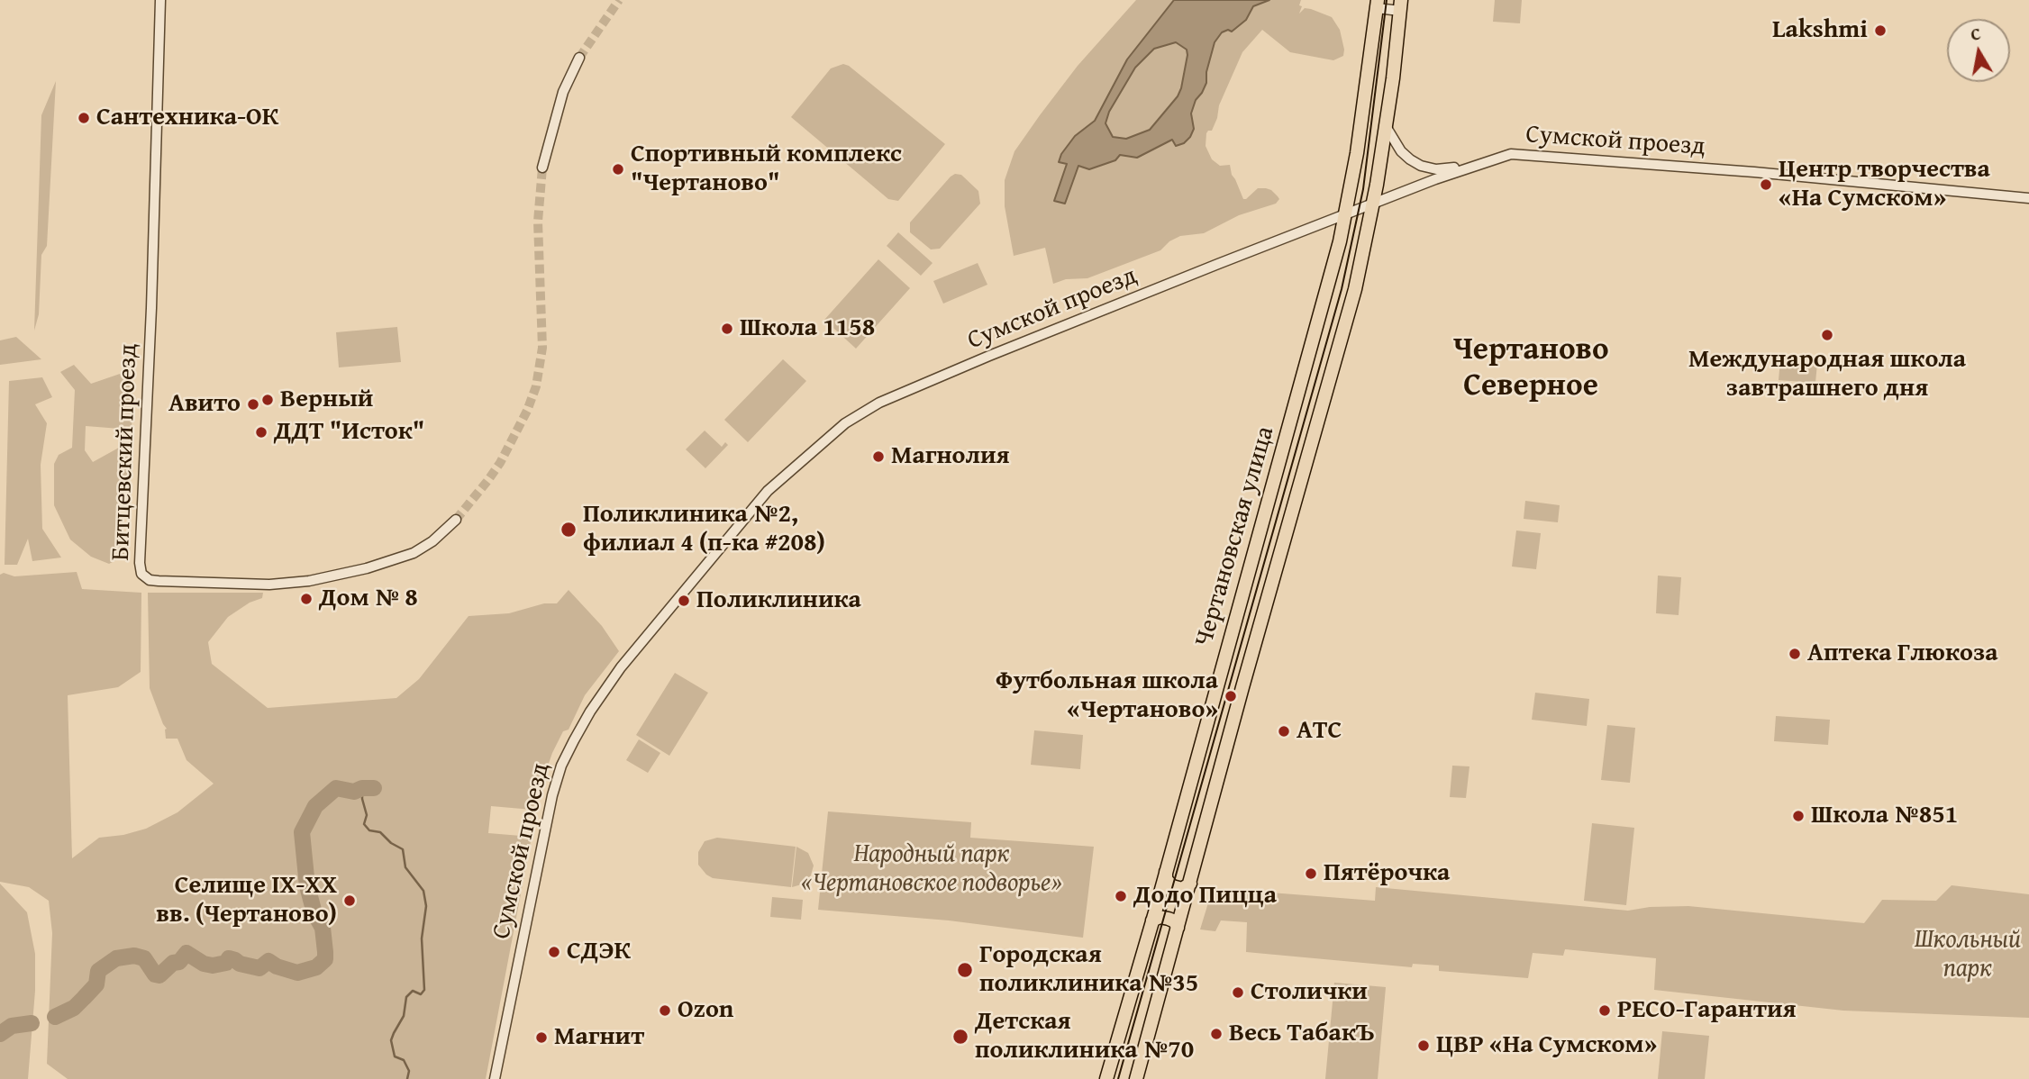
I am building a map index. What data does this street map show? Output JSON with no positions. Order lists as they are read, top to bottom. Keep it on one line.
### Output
{"streets":{"main road":["Чертановская улица"],"street":["Сумской проезд","Битцевский проезд"]},"crossings":[["Сумской проезд","Чертановская улица"]],"districts":["Чертаново Северное"],"parks":["Народный парк «Чертановское подворье»","Школьный парк"],"places":["Lakshmi","Сантехника-ОК","Спортивный комплекс \"Чертаново\"","Центр творчества «На Сумском»","Школа 1158","Международная школа завтрашнего дня","Верный","Авито","ДДТ \"Исток\"","Магнолия","Поликлиника №2, филиал 4 (п-ка #208)","Дом № 8","Поликлиника","Аптека Глюкоза","Футбольная школа «Чертаново»","АТС","Школа №851","Пятёрочка","Додо Пицца","Селище IX-XX вв. (Чертаново)","СДЭК","Городская поликлиника №35","Столички","Ozon","РЕСО-Гарантия","Весь ТабакЪ","Детская поликлиника №70","Магнит","ЦВР «На Сумском»"],"north":"top"}
